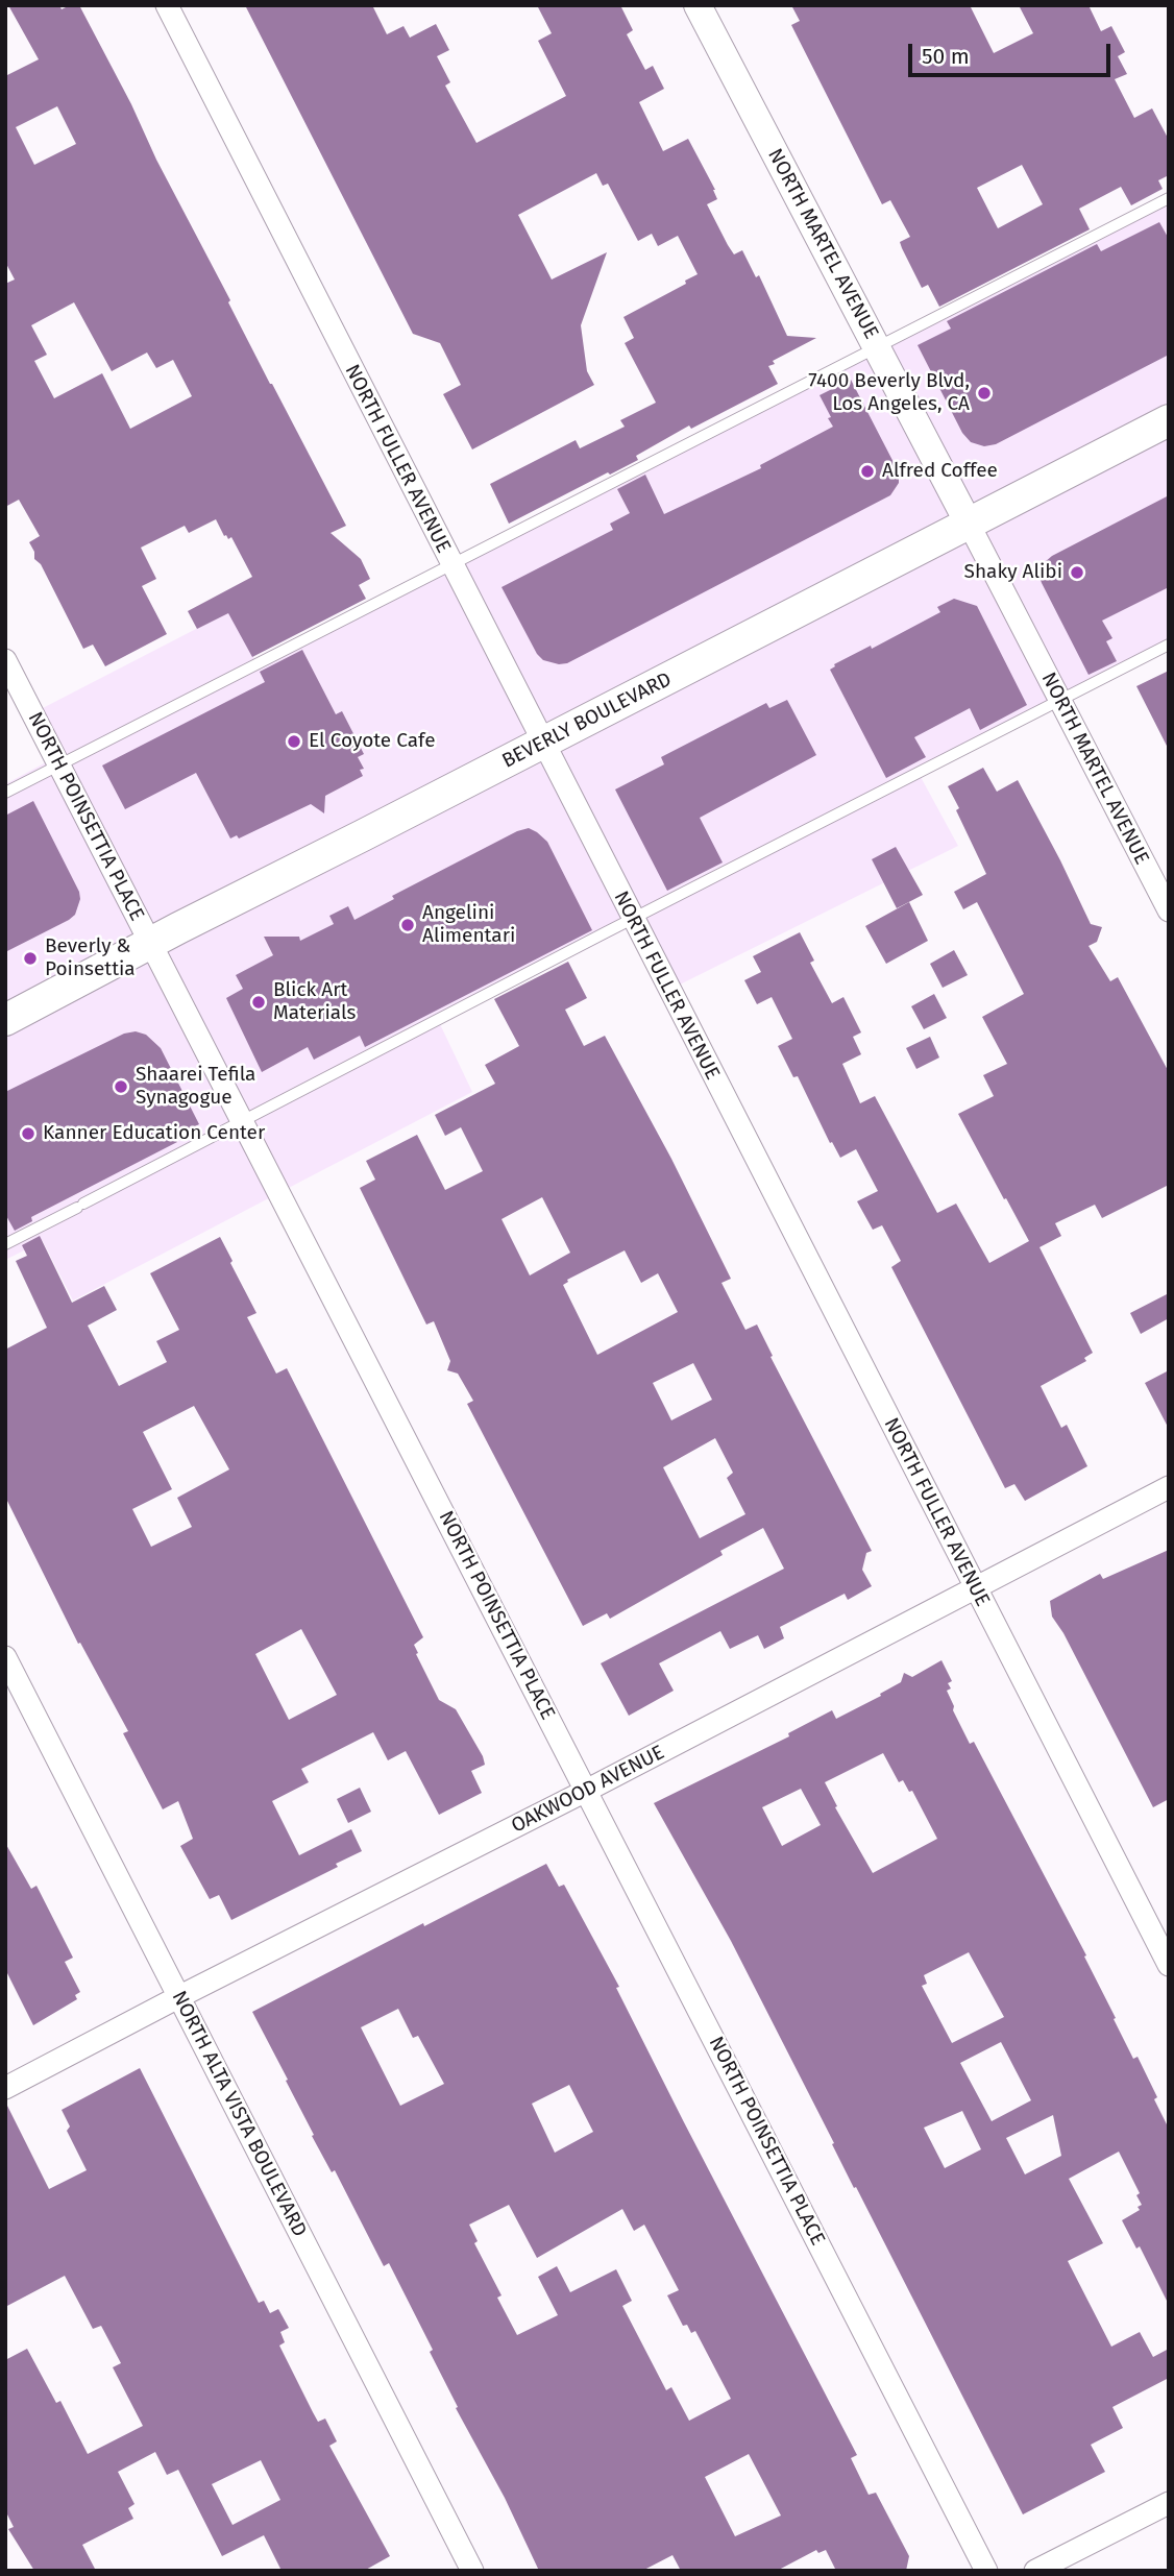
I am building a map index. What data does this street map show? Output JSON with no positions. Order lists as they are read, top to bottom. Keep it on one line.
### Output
{"streets":{"main road":["BEVERLY BOULEVARD"],"street":["NORTH MARTEL AVENUE","NORTH FULLER AVENUE","NORTH POINSETTIA PLACE","OAKWOOD AVENUE","NORTH ALTA VISTA BOULEVARD"]},"crossings":[["NORTH MARTEL AVENUE","BEVERLY BOULEVARD"],["NORTH FULLER AVENUE","BEVERLY BOULEVARD"],["NORTH FULLER AVENUE","OAKWOOD AVENUE"],["BEVERLY BOULEVARD","NORTH POINSETTIA PLACE"],["NORTH POINSETTIA PLACE","OAKWOOD AVENUE"],["OAKWOOD AVENUE","NORTH ALTA VISTA BOULEVARD"]],"places":["7400 Beverly Blvd, Los Angeles, CA","Alfred Coffee","Shaky Alibi","El Coyote Cafe","Angelini Alimentari","Beverly & Poinsettia","Blick Art Materials","Shaarei Tefila Synagogue","Kanner Education Center"],"scale_bar":"50 m"}
